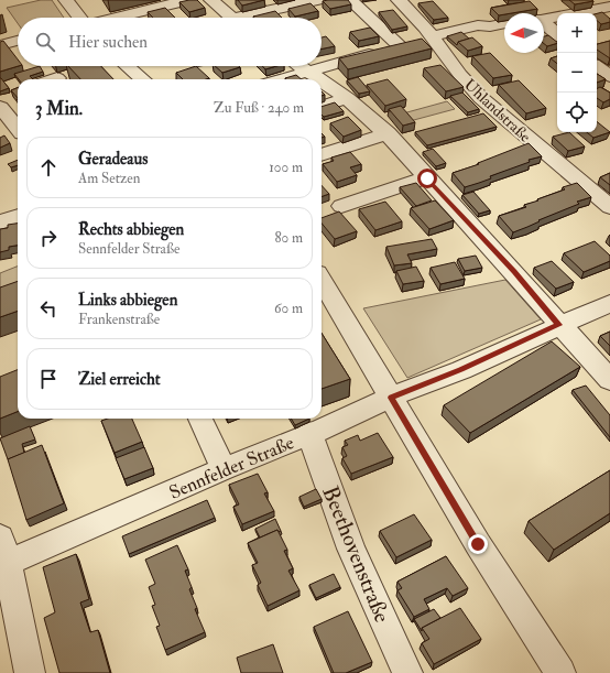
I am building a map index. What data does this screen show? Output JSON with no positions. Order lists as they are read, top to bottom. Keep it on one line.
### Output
{"streets":{"street":["Uhlandstraße","Sennfelder Straße","Beethovenstraße"]},"crossings":[["Sennfelder Straße","Beethovenstraße"]],"north":"left","page":{"map_buttons":["+","−"],"search":"Hier suchen","heading":["3 Min.","Zu Fuß · 240 m"],"list":[["Geradeaus","Am Setzen","100 m"],["Rechts abbiegen","Sennfelder Straße","80 m"],["Links abbiegen","Frankenstraße","60 m"],"Ziel erreicht"]}}
